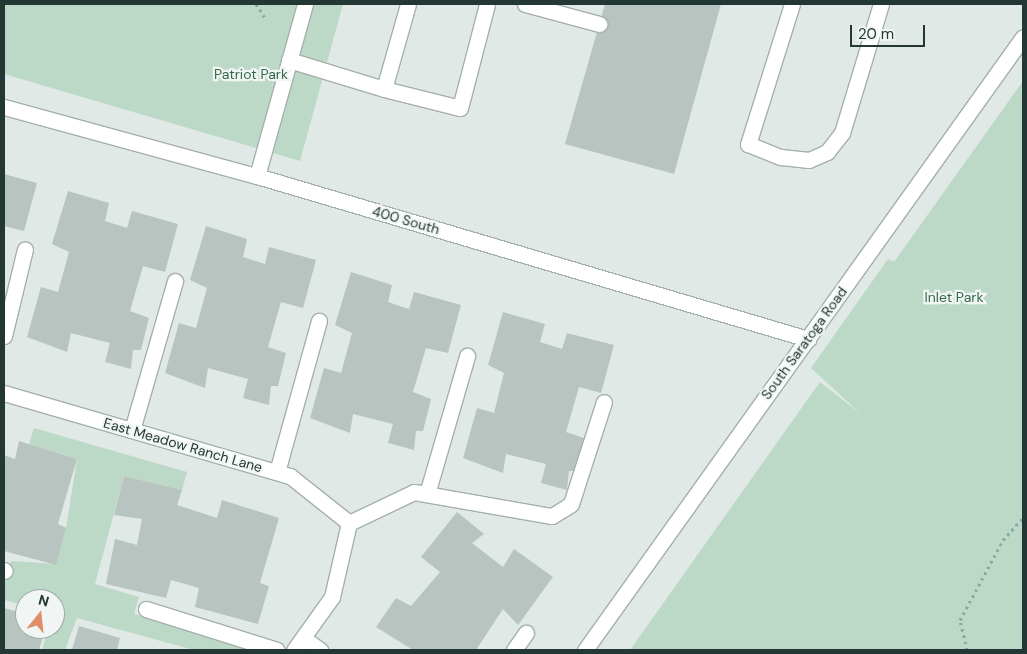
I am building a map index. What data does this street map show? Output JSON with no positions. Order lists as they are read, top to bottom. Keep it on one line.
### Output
{"streets":{"street":["400 South","South Saratoga Road","East Meadow Ranch Lane"]},"crossings":[["400 South","South Saratoga Road"]],"parks":["Patriot Park","Inlet Park"],"scale_bar":"20 m","north":"top"}
